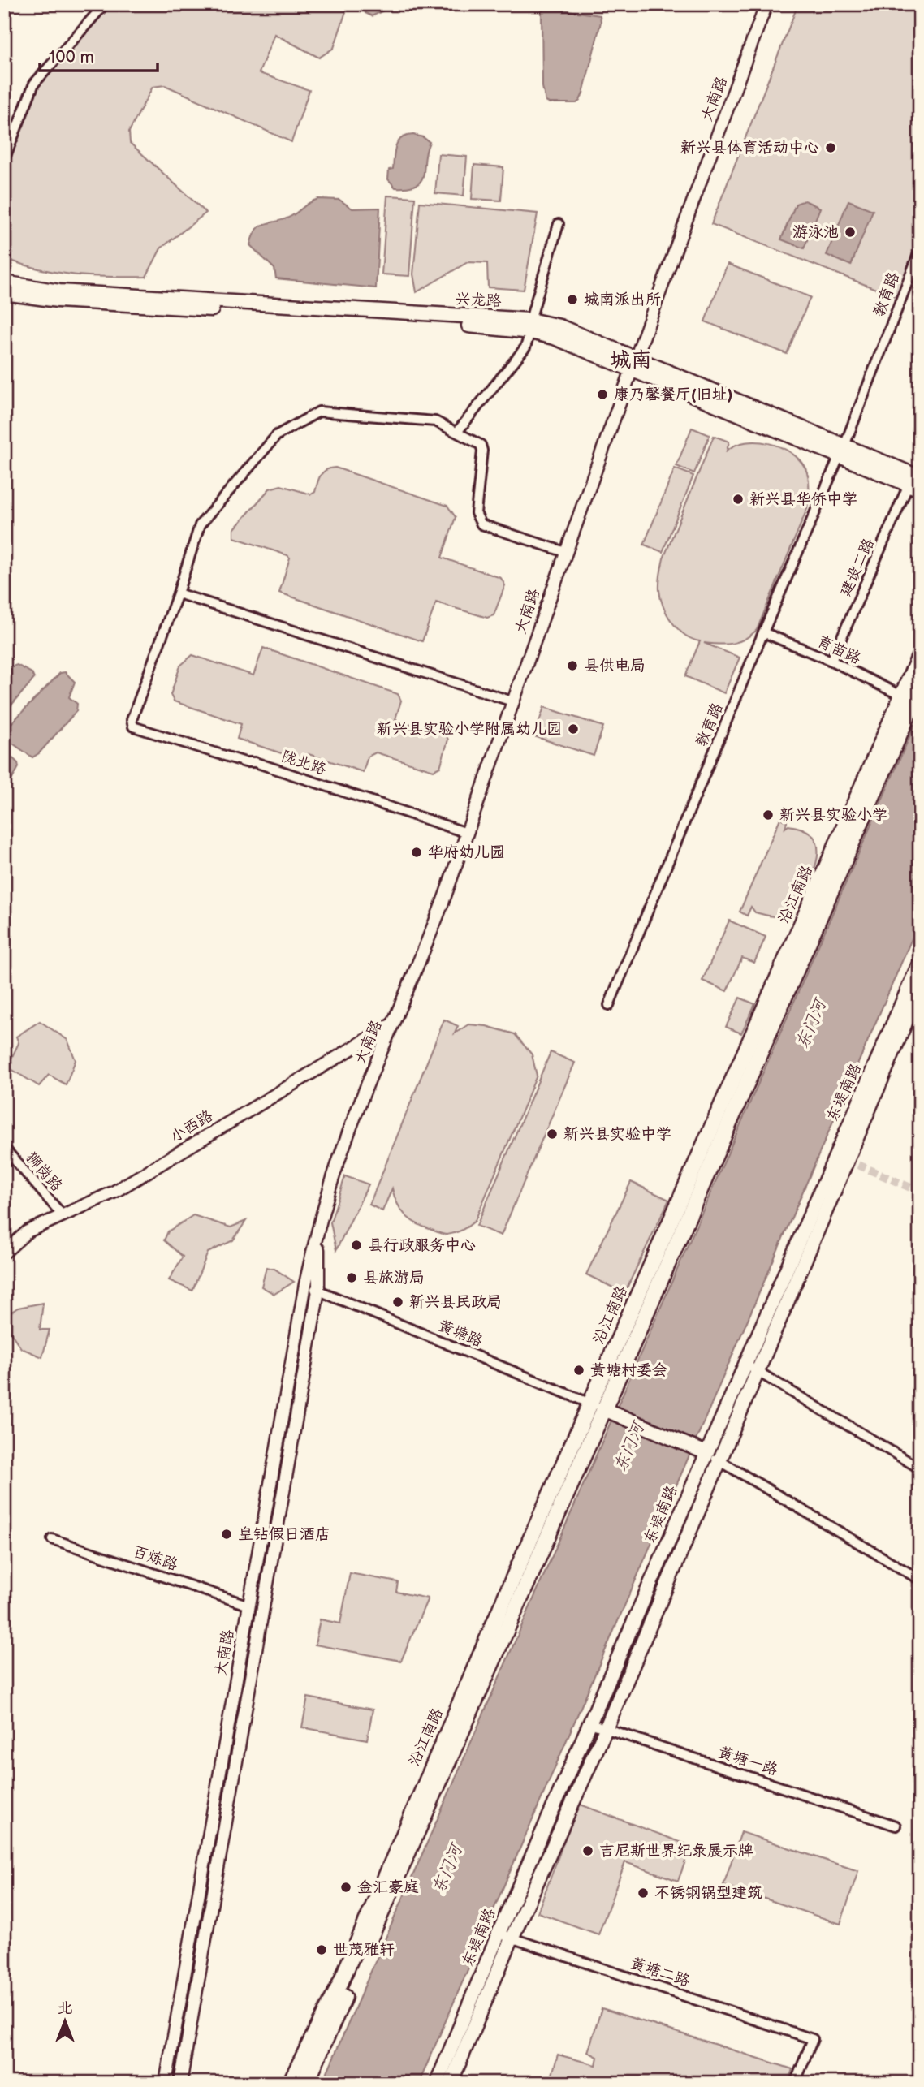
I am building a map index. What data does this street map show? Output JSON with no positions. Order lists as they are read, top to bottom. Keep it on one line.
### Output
{"streets":{"main road":["兴龙路","沿江南路","东堤南路"],"street":["大南路","教育路","建设二路","育苗路","陇北路","小西路","狮岗路","黄塘路","百炼路","黄塘一路","黄塘二路"]},"crossings":[["大南路","兴龙路"],["大南路","陇北路"],["大南路","小西路"],["大南路","黄塘路"],["大南路","百炼路"],["教育路","兴龙路"],["教育路","育苗路"],["兴龙路","建设二路"],["建设二路","育苗路"],["育苗路","沿江南路"],["沿江南路","黄塘路"],["东堤南路","黄塘一路"],["东堤南路","黄塘二路"],["小西路","狮岗路"]],"districts":["城南"],"water":["东门河"],"places":["新兴县体育活动中心","游泳池","城南派出所","康乃馨餐厅(旧址)","新兴县华侨中学","县供电局","新兴县实验小学附属幼儿园","新兴县实验小学","华府幼儿园","新兴县实验中学","县行政服务中心","县旅游局","新兴县民政局","黄塘村委会","皇钻假日酒店","吉尼斯世界纪录展示牌","金汇豪庭","不锈钢锅型建筑","世茂雅轩"],"scale_bar":"100 m","north":"top"}
